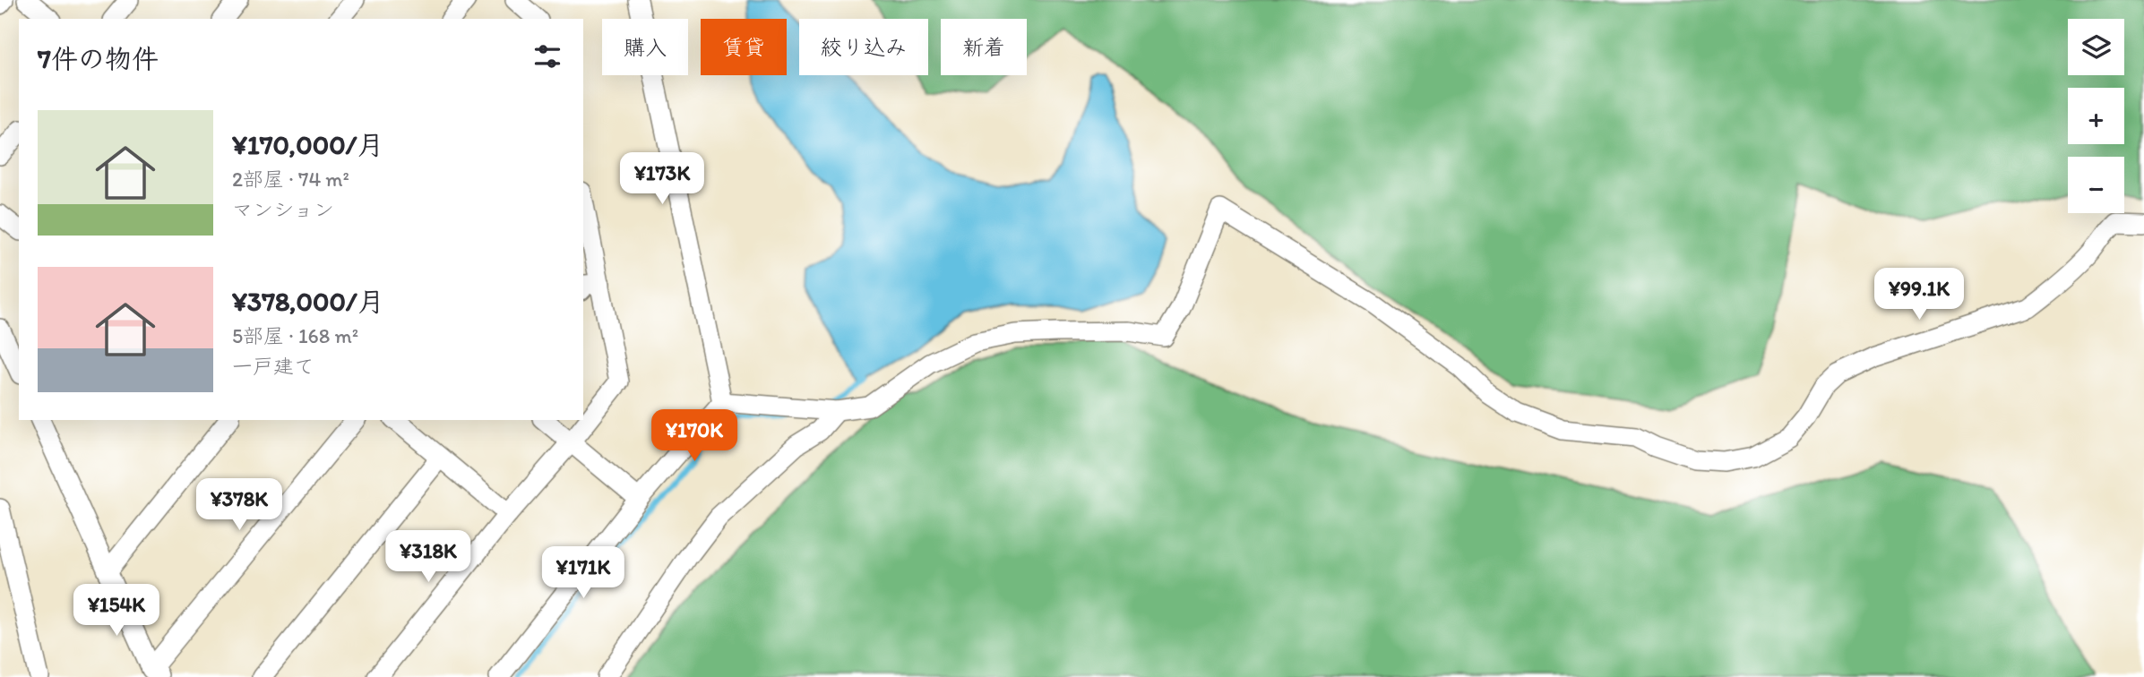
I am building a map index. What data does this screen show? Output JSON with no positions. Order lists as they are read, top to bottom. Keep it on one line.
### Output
{"page":{"map_buttons":["+","−"],"chip":["購入","賃貸","絞り込み","新着"],"heading":"7件の物件","list":[{"name":"¥170,000/月","note":"2部屋 · 74 m² · マンション"},{"name":"¥378,000/月","note":"5部屋 · 168 m² · 一戸建て"}],"price":["¥173K","¥99.1K","¥170K","¥378K","¥318K","¥171K","¥154K"]}}
